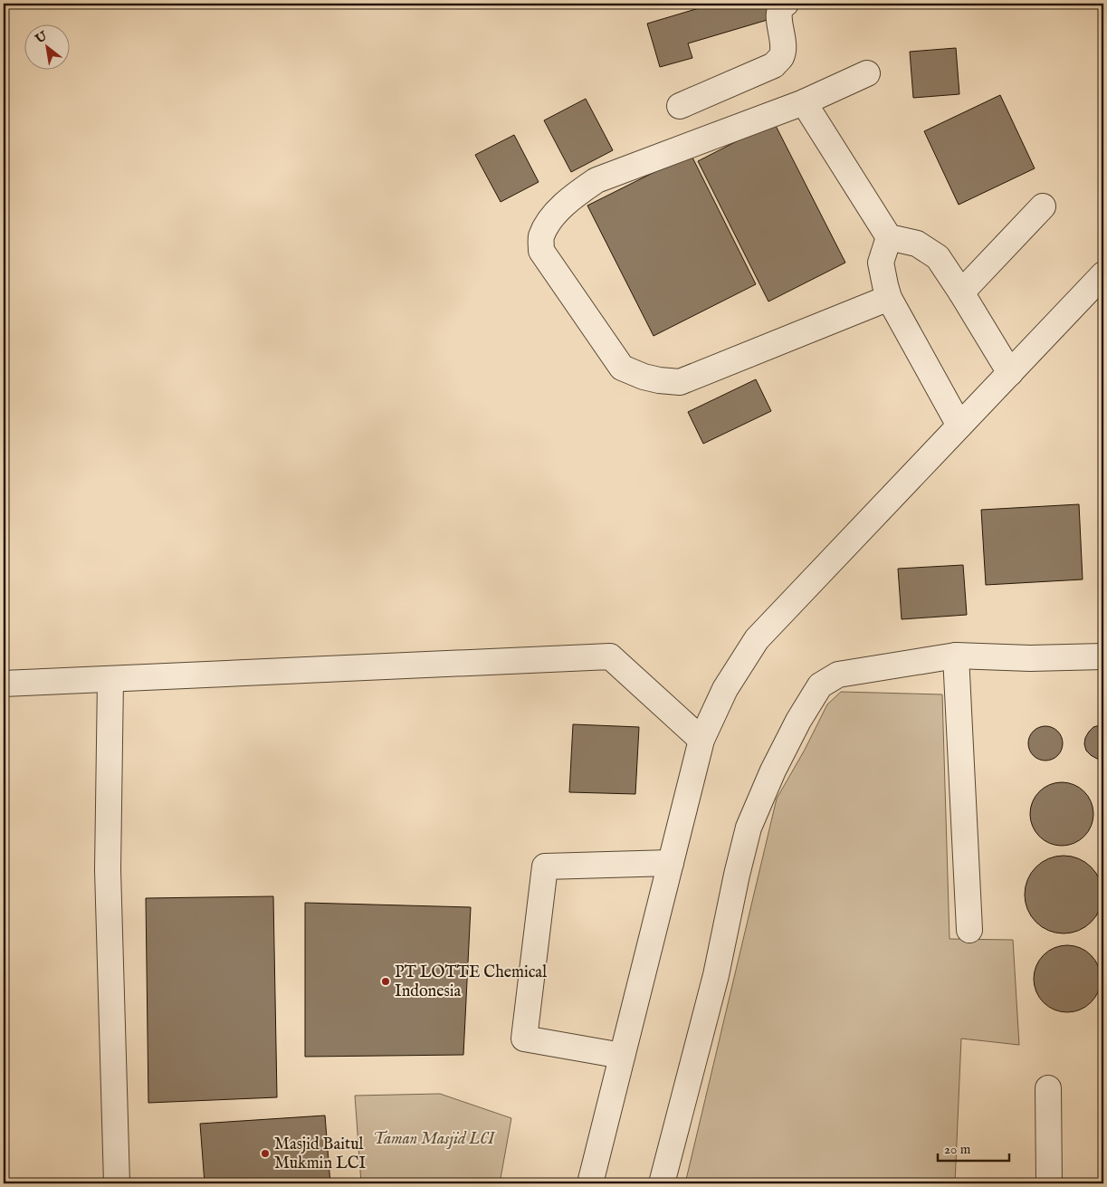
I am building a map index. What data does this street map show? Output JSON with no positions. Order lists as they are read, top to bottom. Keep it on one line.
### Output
{"parks":["Taman Masjid LCI"],"places":["PT LOTTE Chemical Indonesia","Masjid Baitul Mukmin LCI"],"scale_bar":"20 m","north":"top left"}
